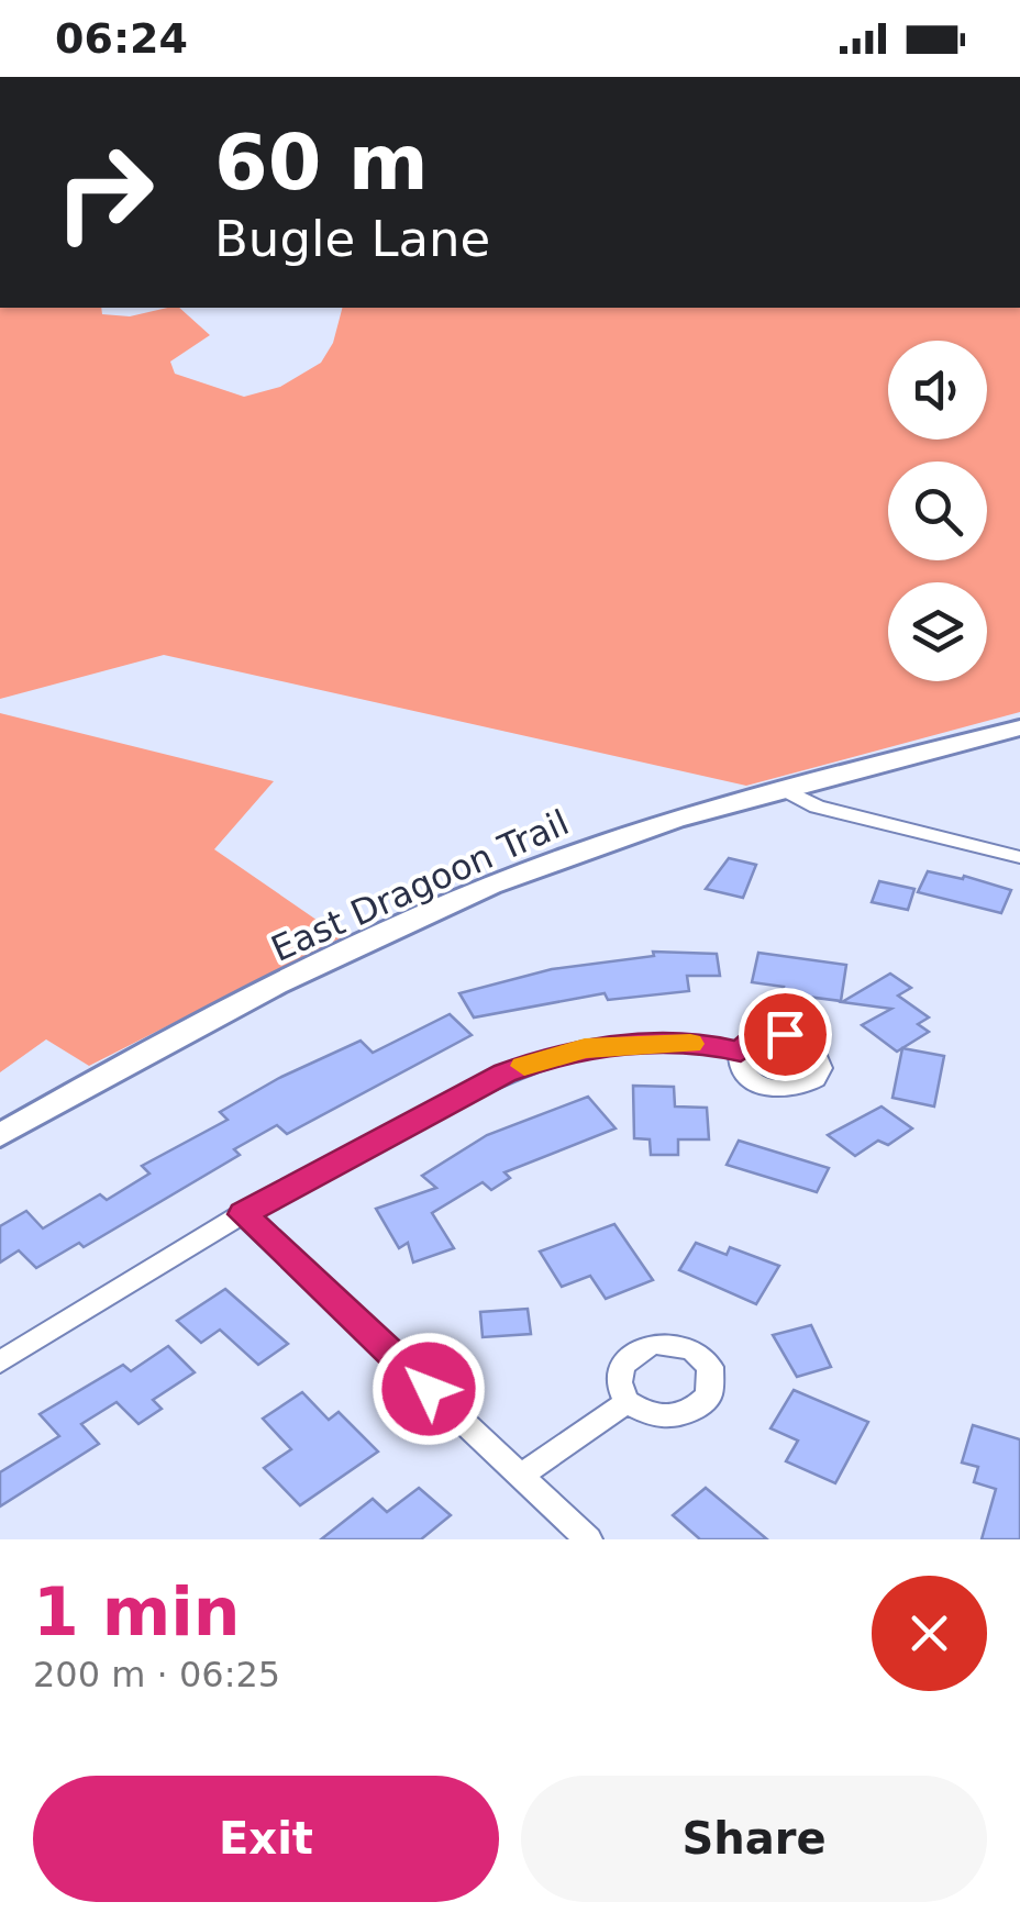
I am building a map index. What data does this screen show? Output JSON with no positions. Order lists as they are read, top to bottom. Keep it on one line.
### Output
{"streets":{"street":["East Dragoon Trail"]},"page":{"status":"06:24","turn":["60 m","Bugle Lane"],"heading":["1 min","200 m · 06:25"],"buttons":["Exit","Share"]}}
